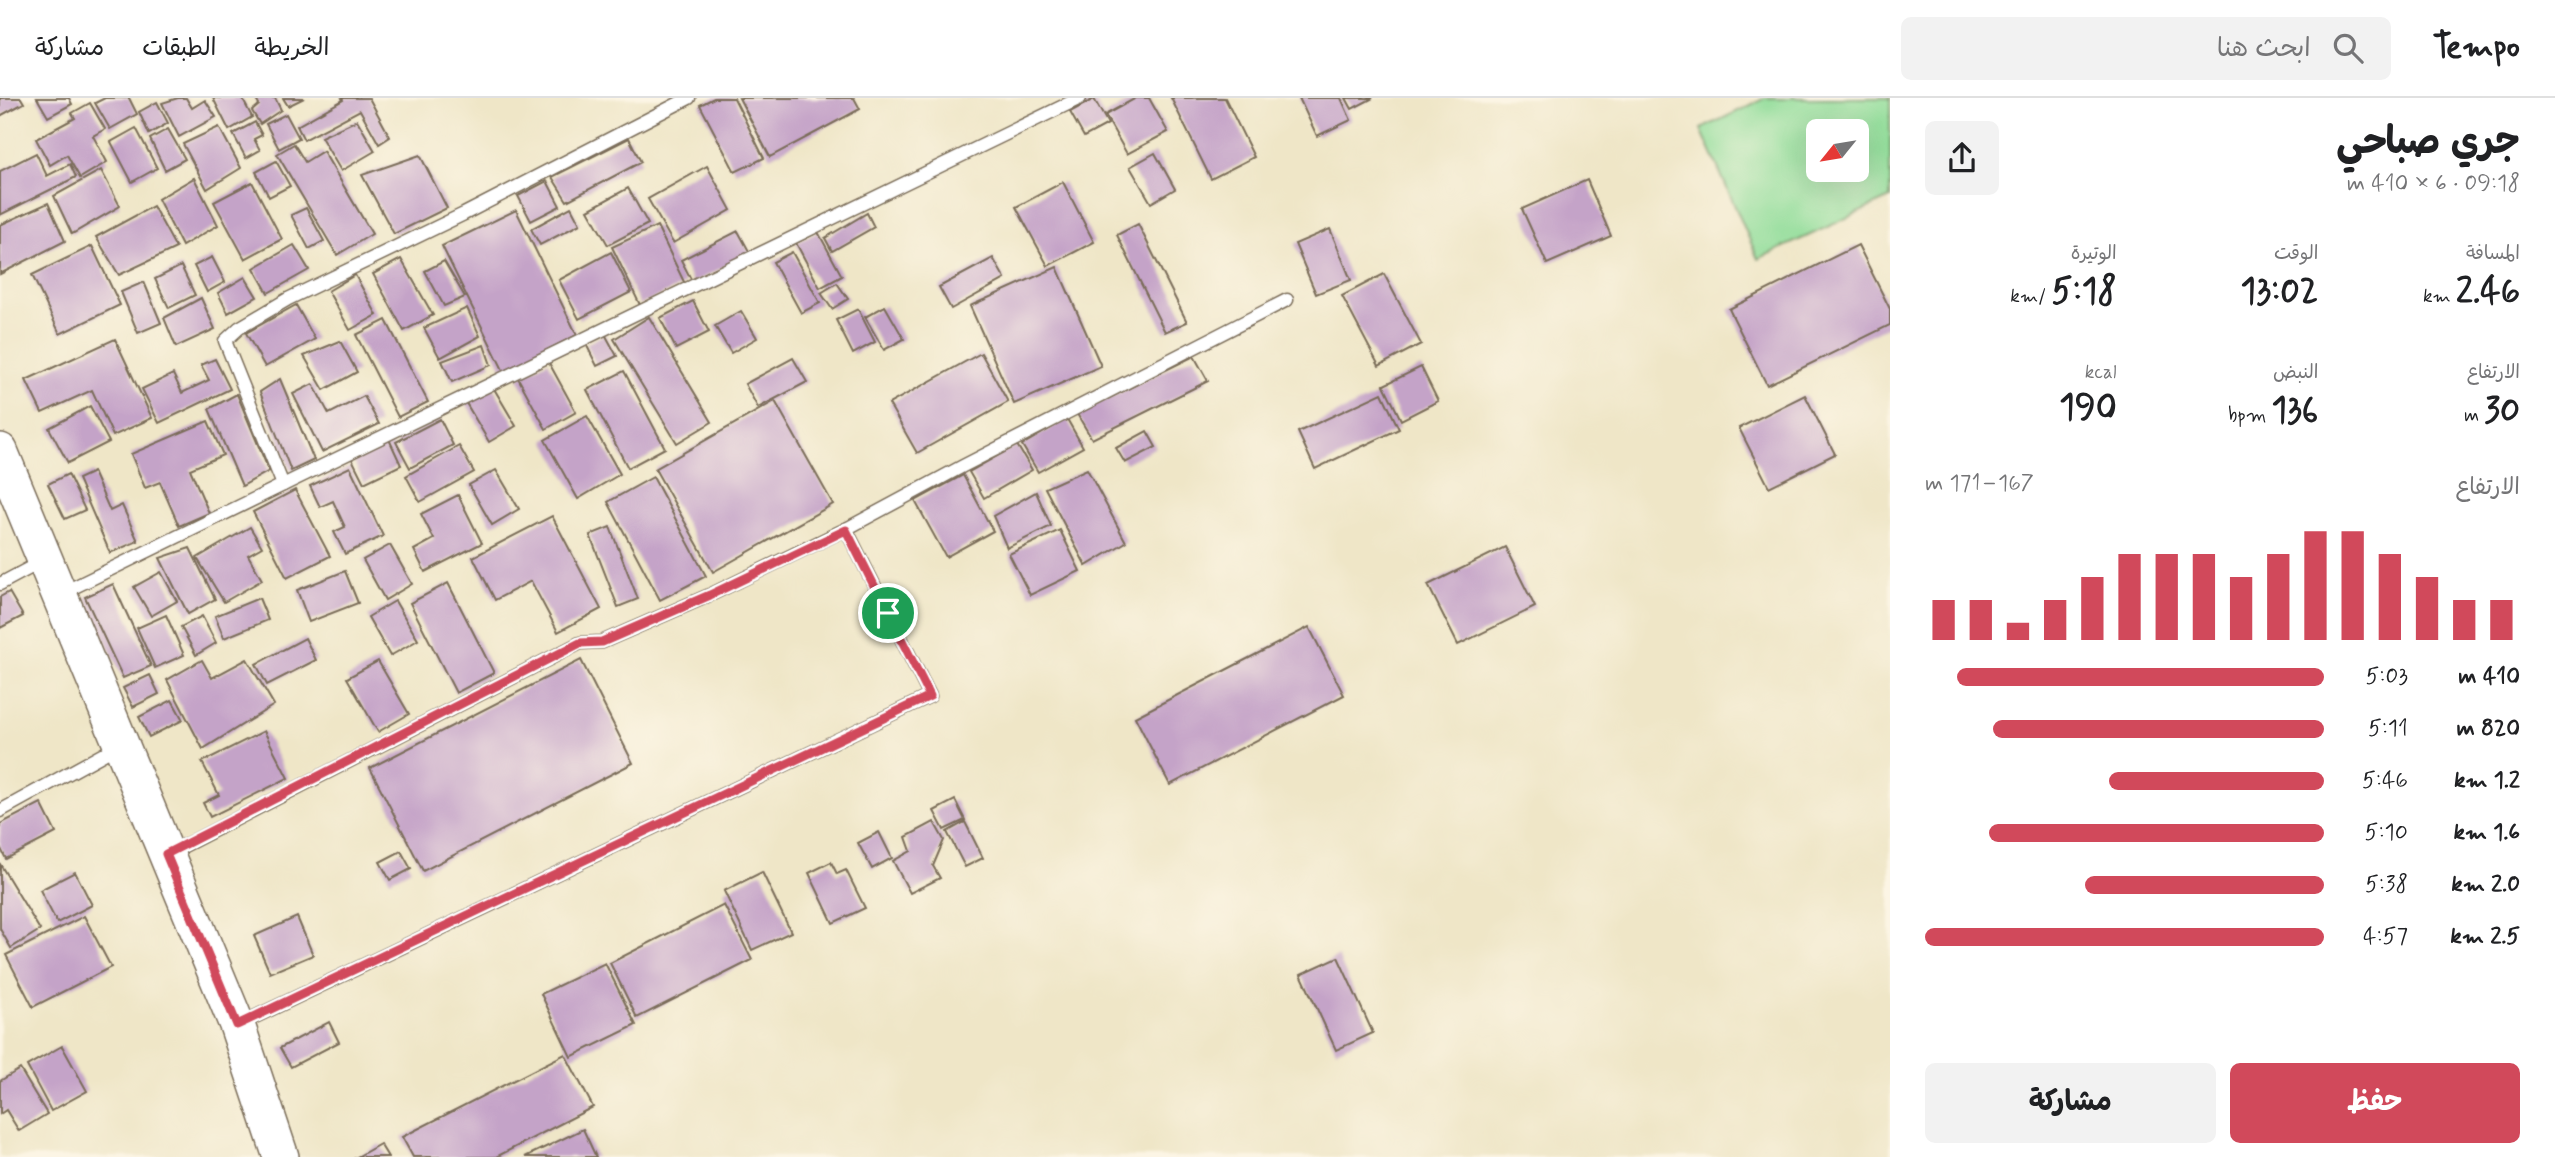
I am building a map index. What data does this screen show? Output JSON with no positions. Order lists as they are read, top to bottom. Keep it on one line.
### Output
{"north":"bottom left","page":{"header":"Tempo","search":"ابحث هنا","nav":["الخريطة","الطبقات","مشاركة"],"heading":["جري صباحي","09:18 · 6 × 410 m"],"stats":[["المسافة","2.46 km"],["الوقت","13:02"],["الوتيرة","5:18 /km"],["الارتفاع","30 m"],["النبض","136 bpm"],["kcal","190"]],"chart":["الارتفاع","167–171 m"],"list":[{"name":"410 m","note":"5:03"},{"name":"820 m","note":"5:11"},{"name":"1.2 km","note":"5:46"},{"name":"1.6 km","note":"5:10"},{"name":"2.0 km","note":"5:38"},{"name":"2.5 km","note":"4:57"}],"buttons":["حفظ","مشاركة"]}}
